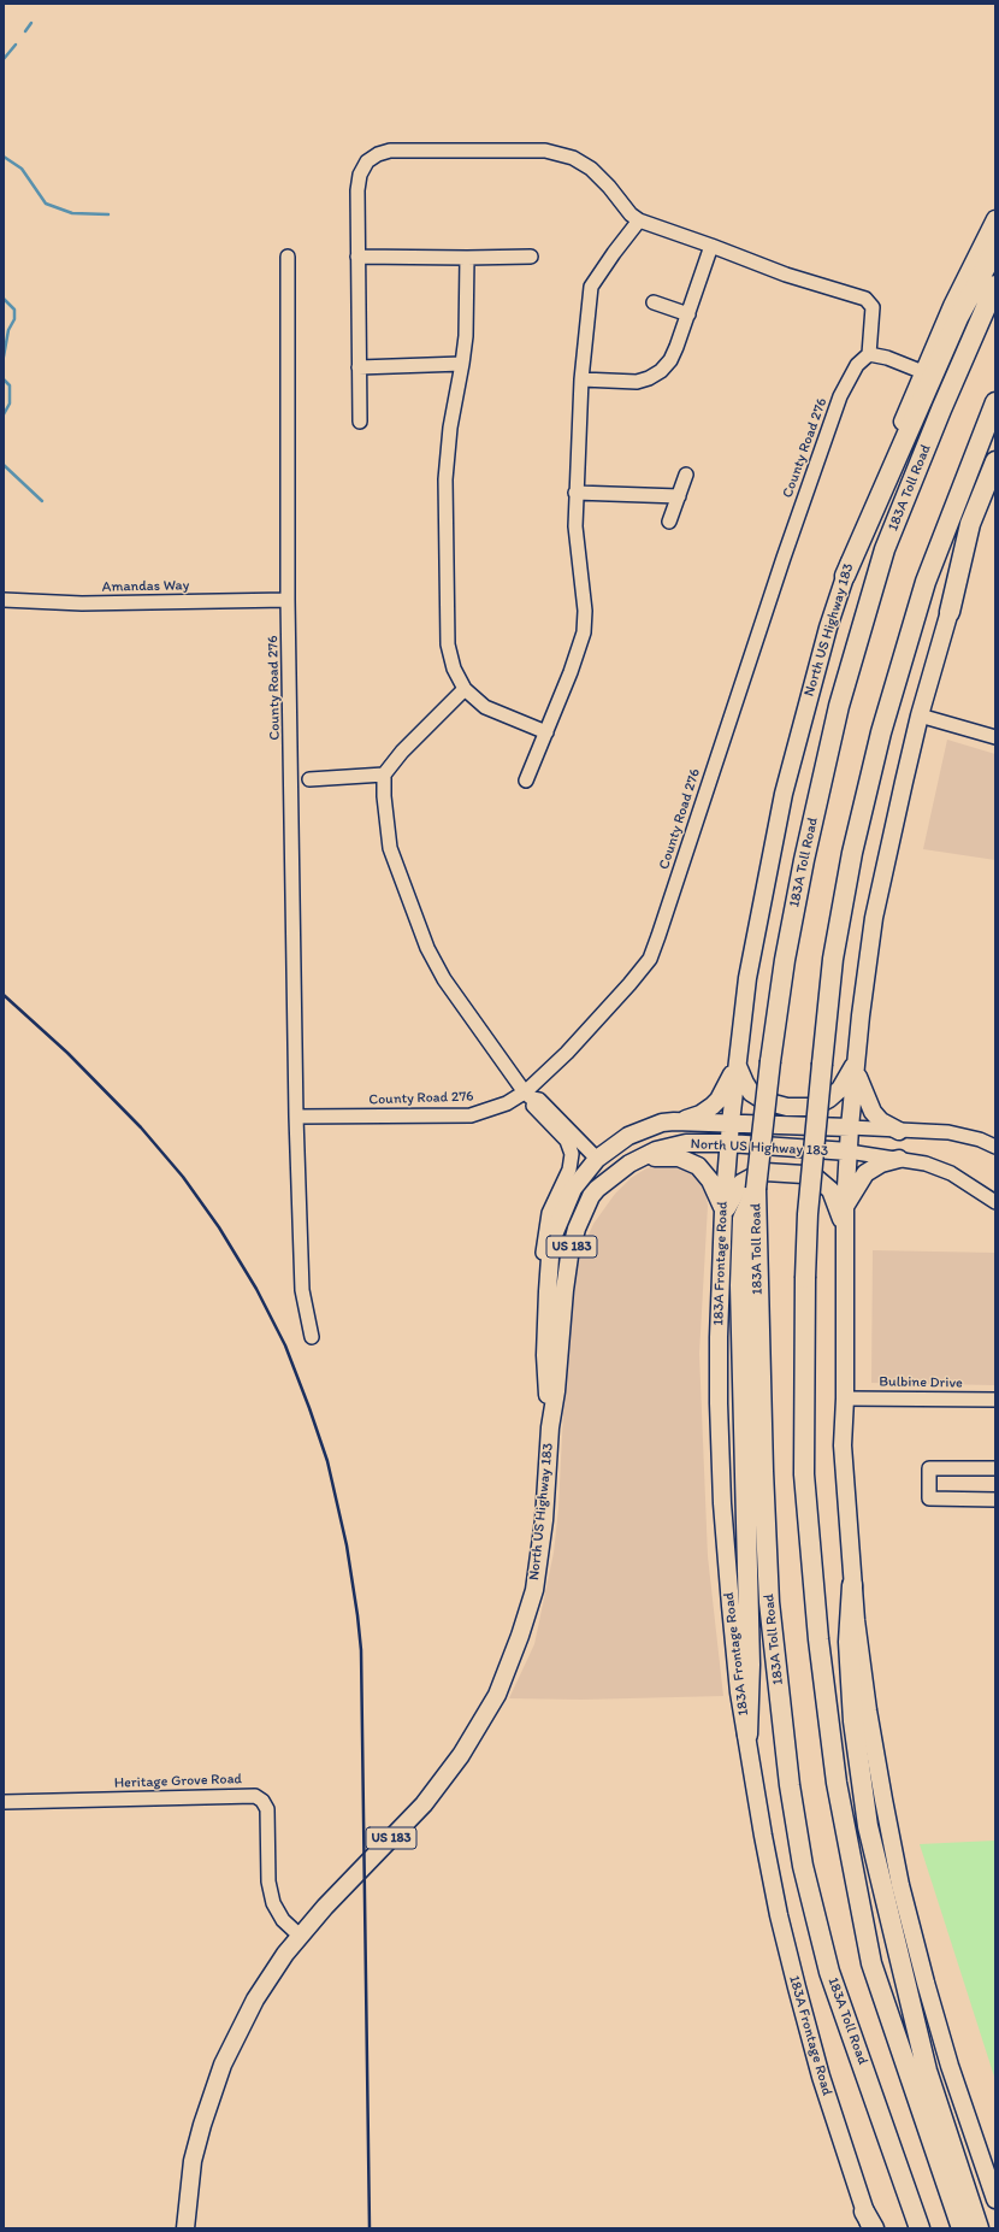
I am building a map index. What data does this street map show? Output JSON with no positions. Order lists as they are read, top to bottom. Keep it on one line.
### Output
{"streets":{"highway":["183A Toll Road"],"main road":["North US Highway 183","US 183","183A Frontage Road"],"street":["County Road 276","Amandas Way","Bulbine Drive","Heritage Grove Road"]},"crossings":[["County Road 276","Amandas Way"],["North US Highway 183","US 183"],["North US Highway 183","183A Frontage Road"],["North US Highway 183","Heritage Grove Road"],["US 183","183A Frontage Road"]]}
